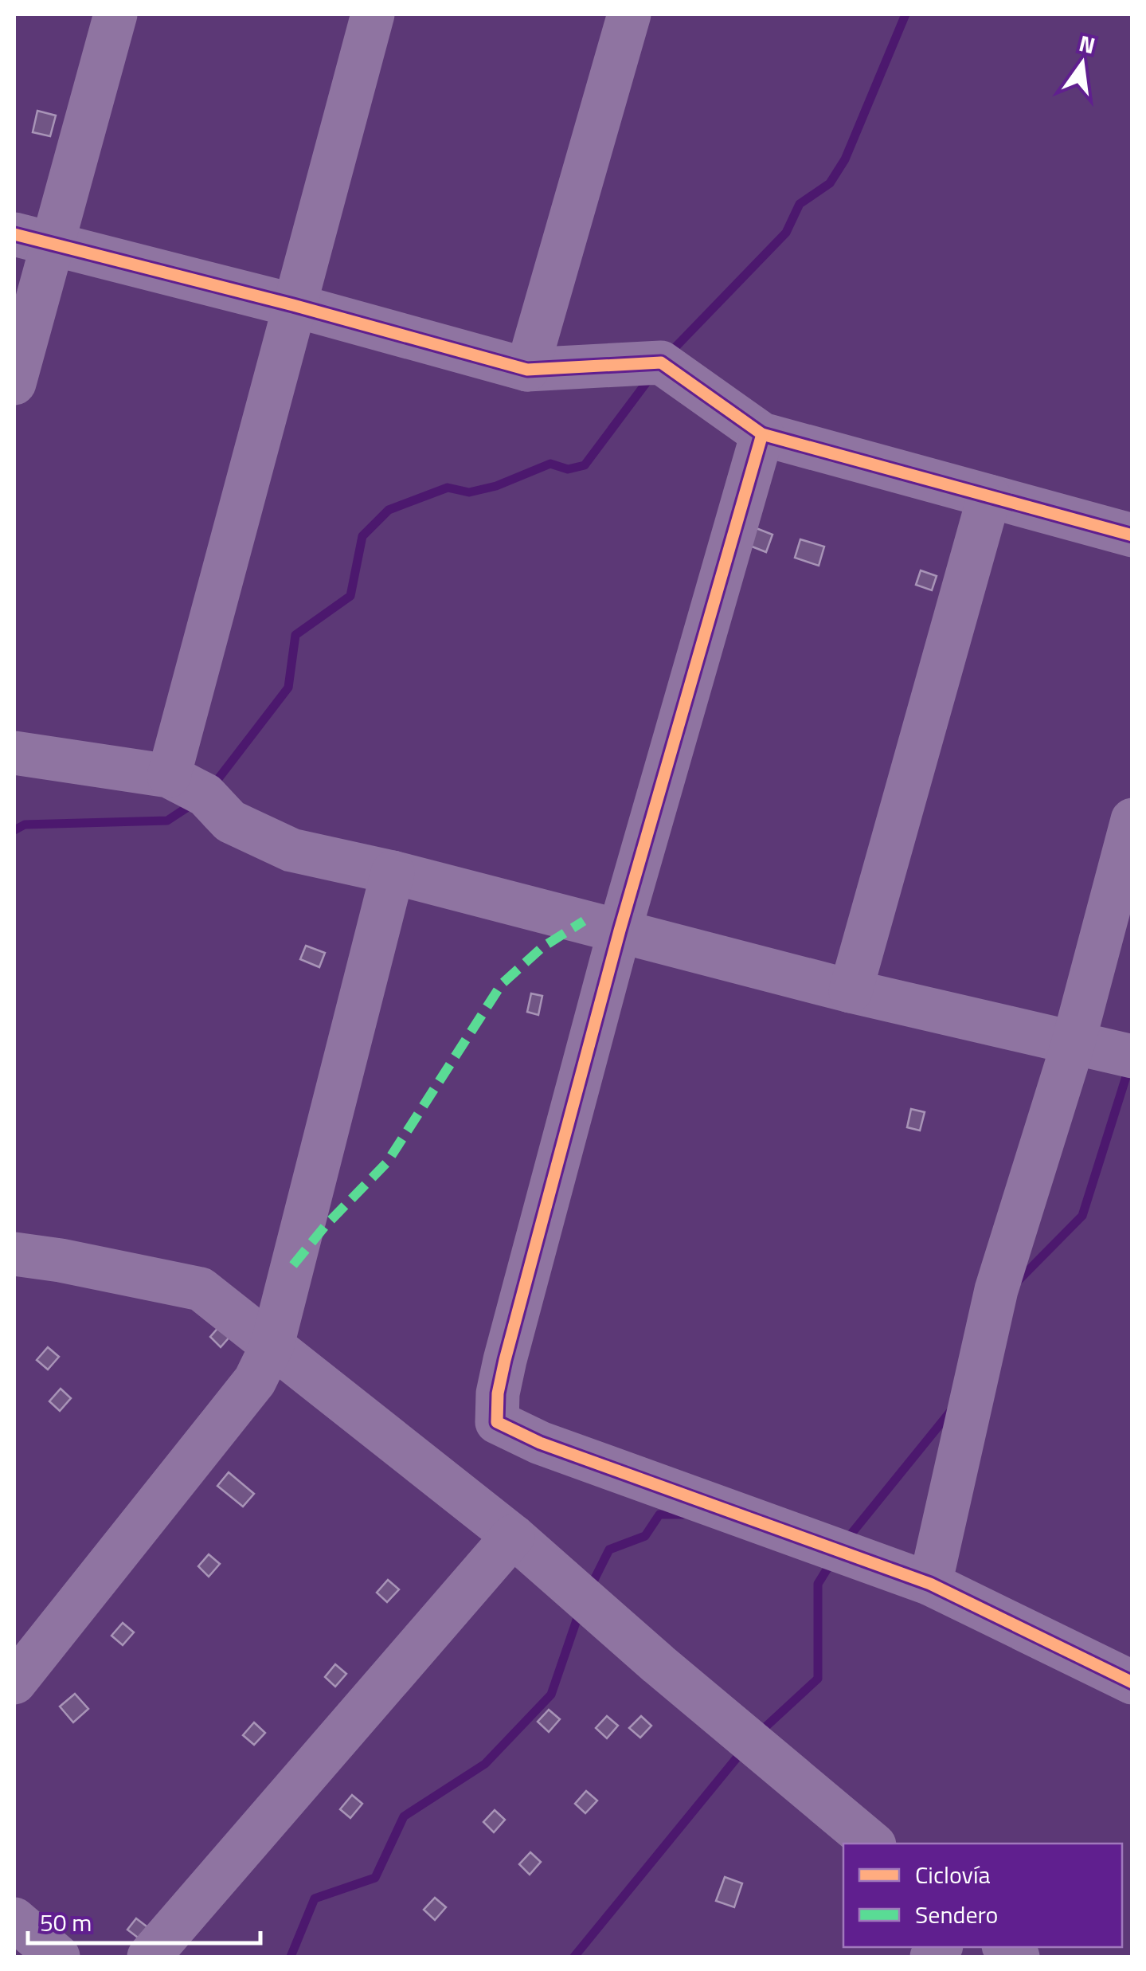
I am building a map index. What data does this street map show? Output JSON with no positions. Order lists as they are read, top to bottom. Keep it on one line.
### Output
{"legend":["Ciclovía","Sendero"],"scale_bar":"50 m","north":"top"}
